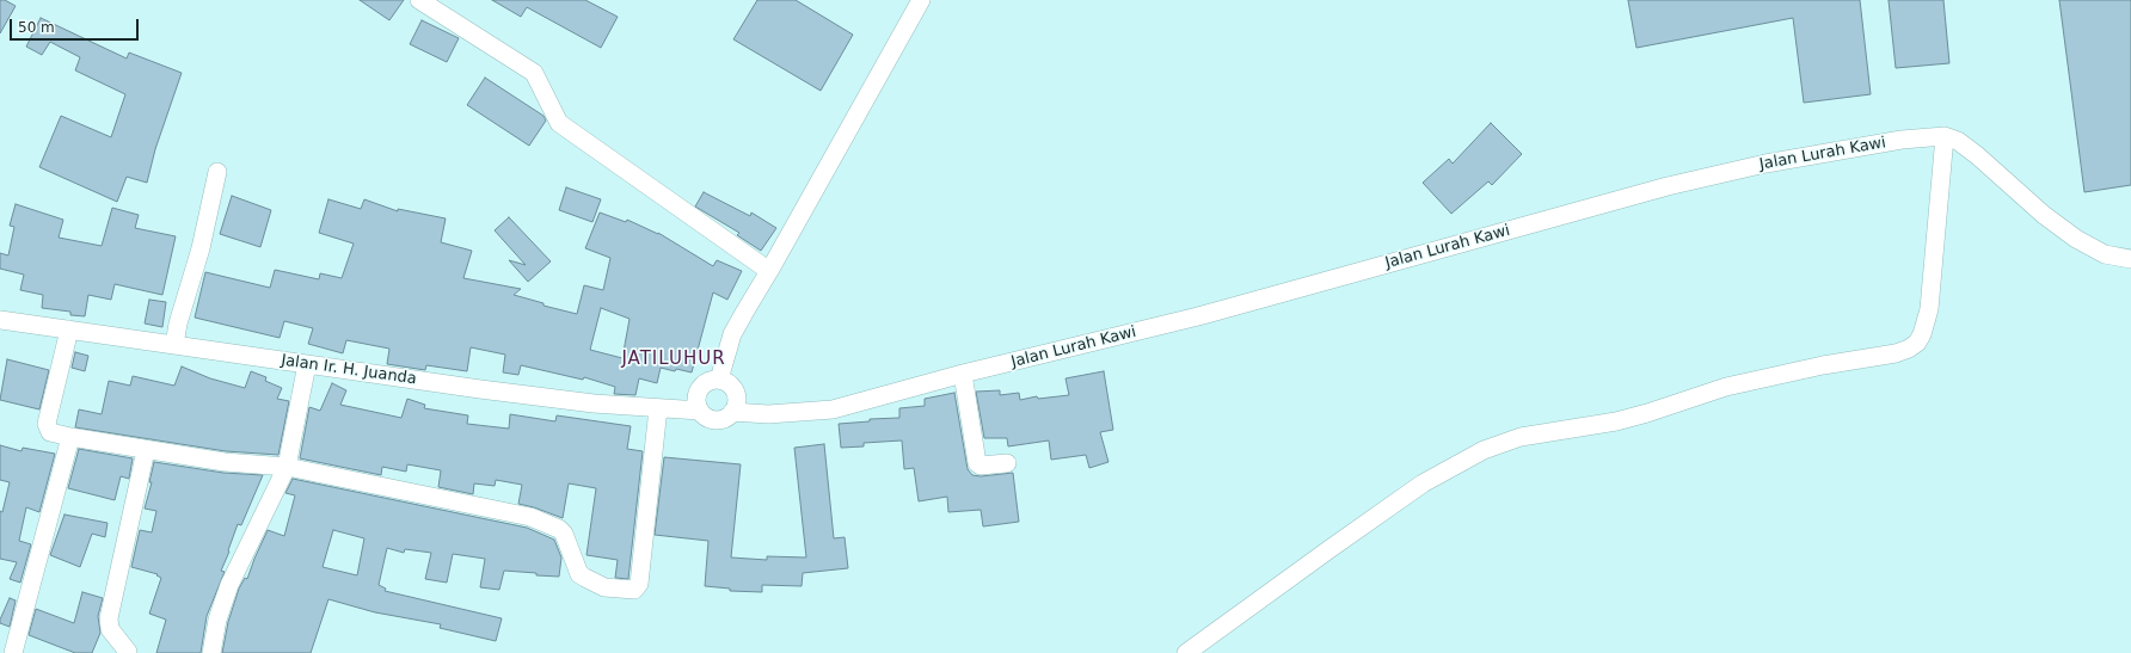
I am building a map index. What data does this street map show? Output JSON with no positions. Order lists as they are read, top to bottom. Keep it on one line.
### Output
{"streets":{"street":["Jalan Lurah Kawi","Jalan Ir. H. Juanda"]},"crossings":[["Jalan Lurah Kawi","Jalan Ir. H. Juanda"]],"districts":["JATILUHUR"],"scale_bar":"50 m"}
